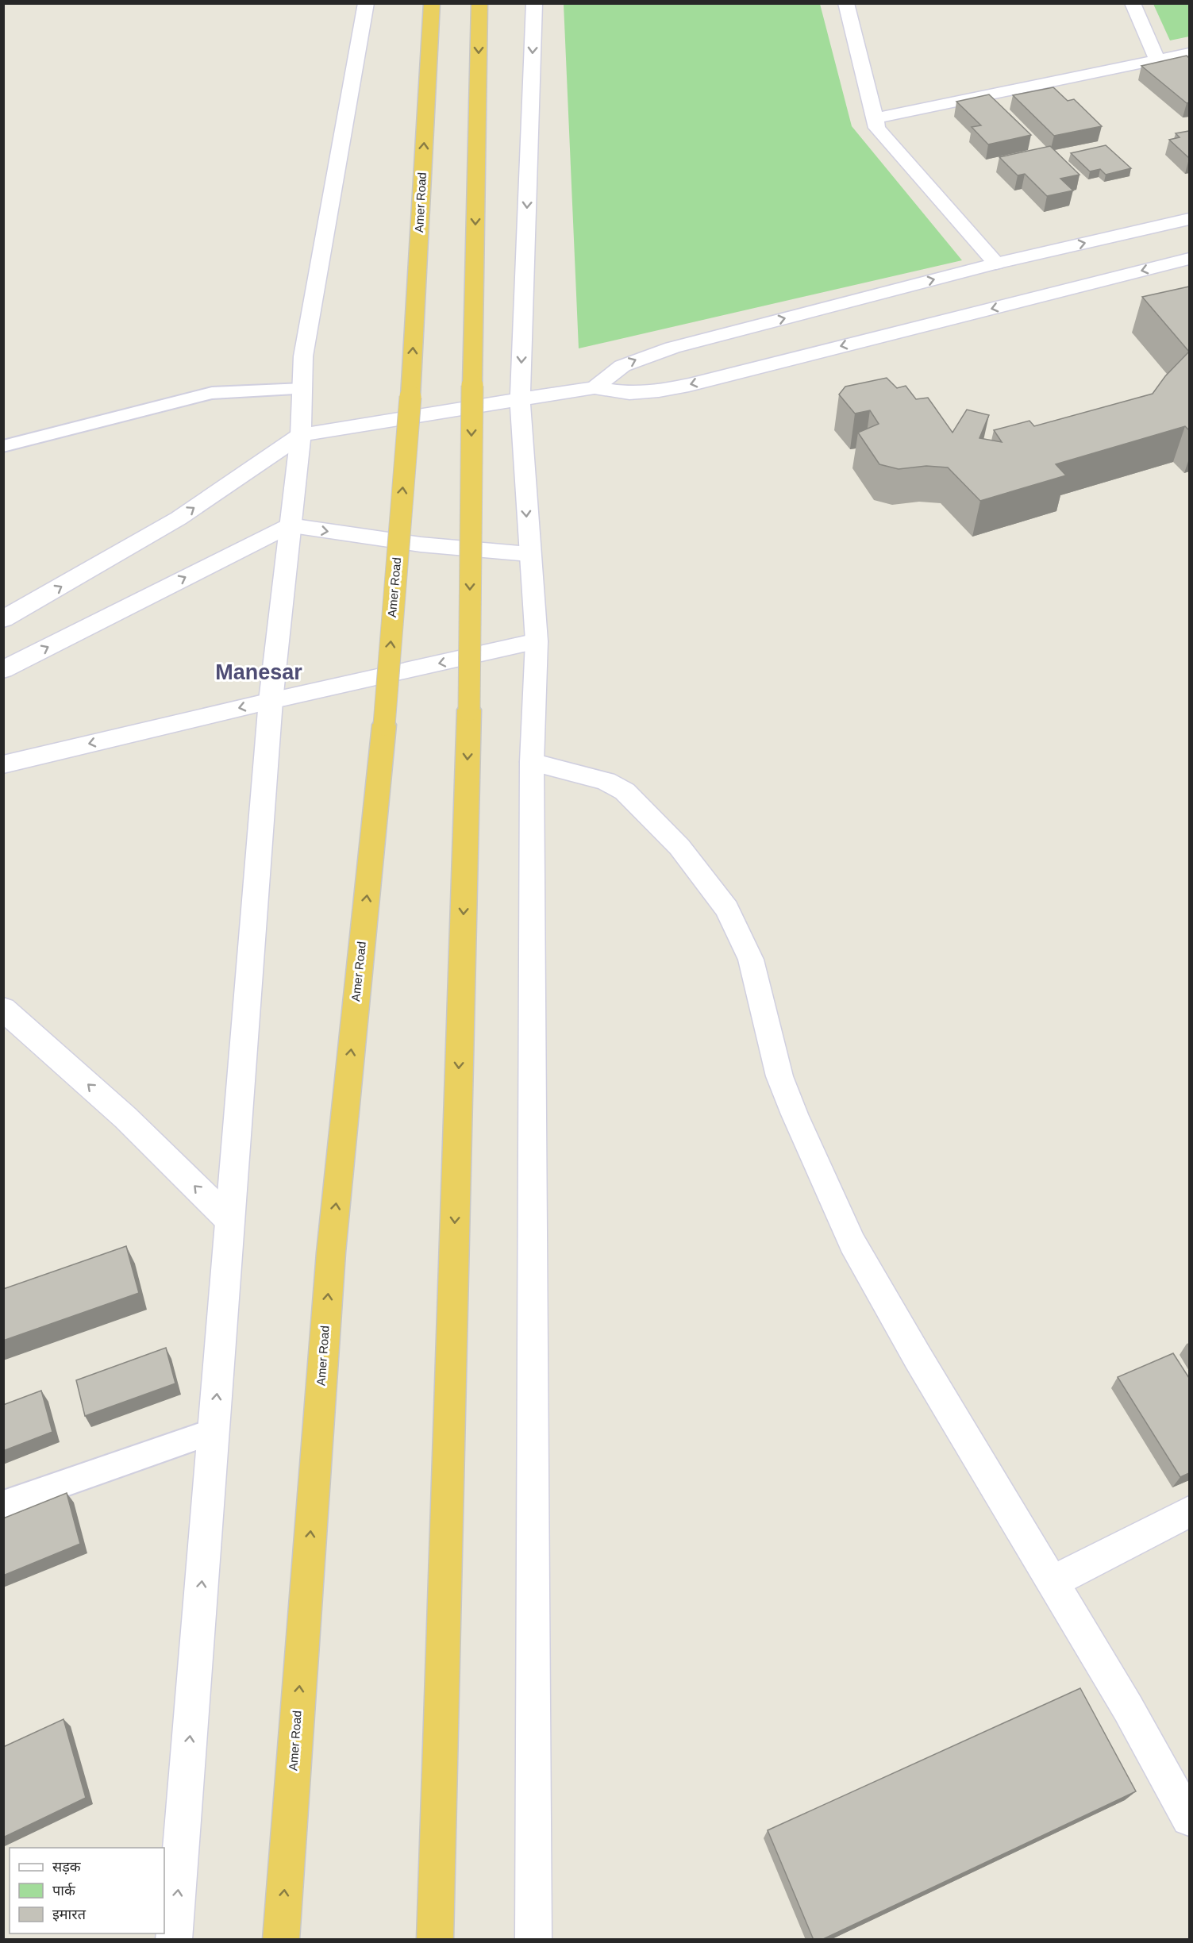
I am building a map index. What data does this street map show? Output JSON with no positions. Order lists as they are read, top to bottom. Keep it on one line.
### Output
{"streets":{"highway":["Amer Road"]},"districts":["Manesar"],"legend":["सड़क","पार्क","इमारत"]}
